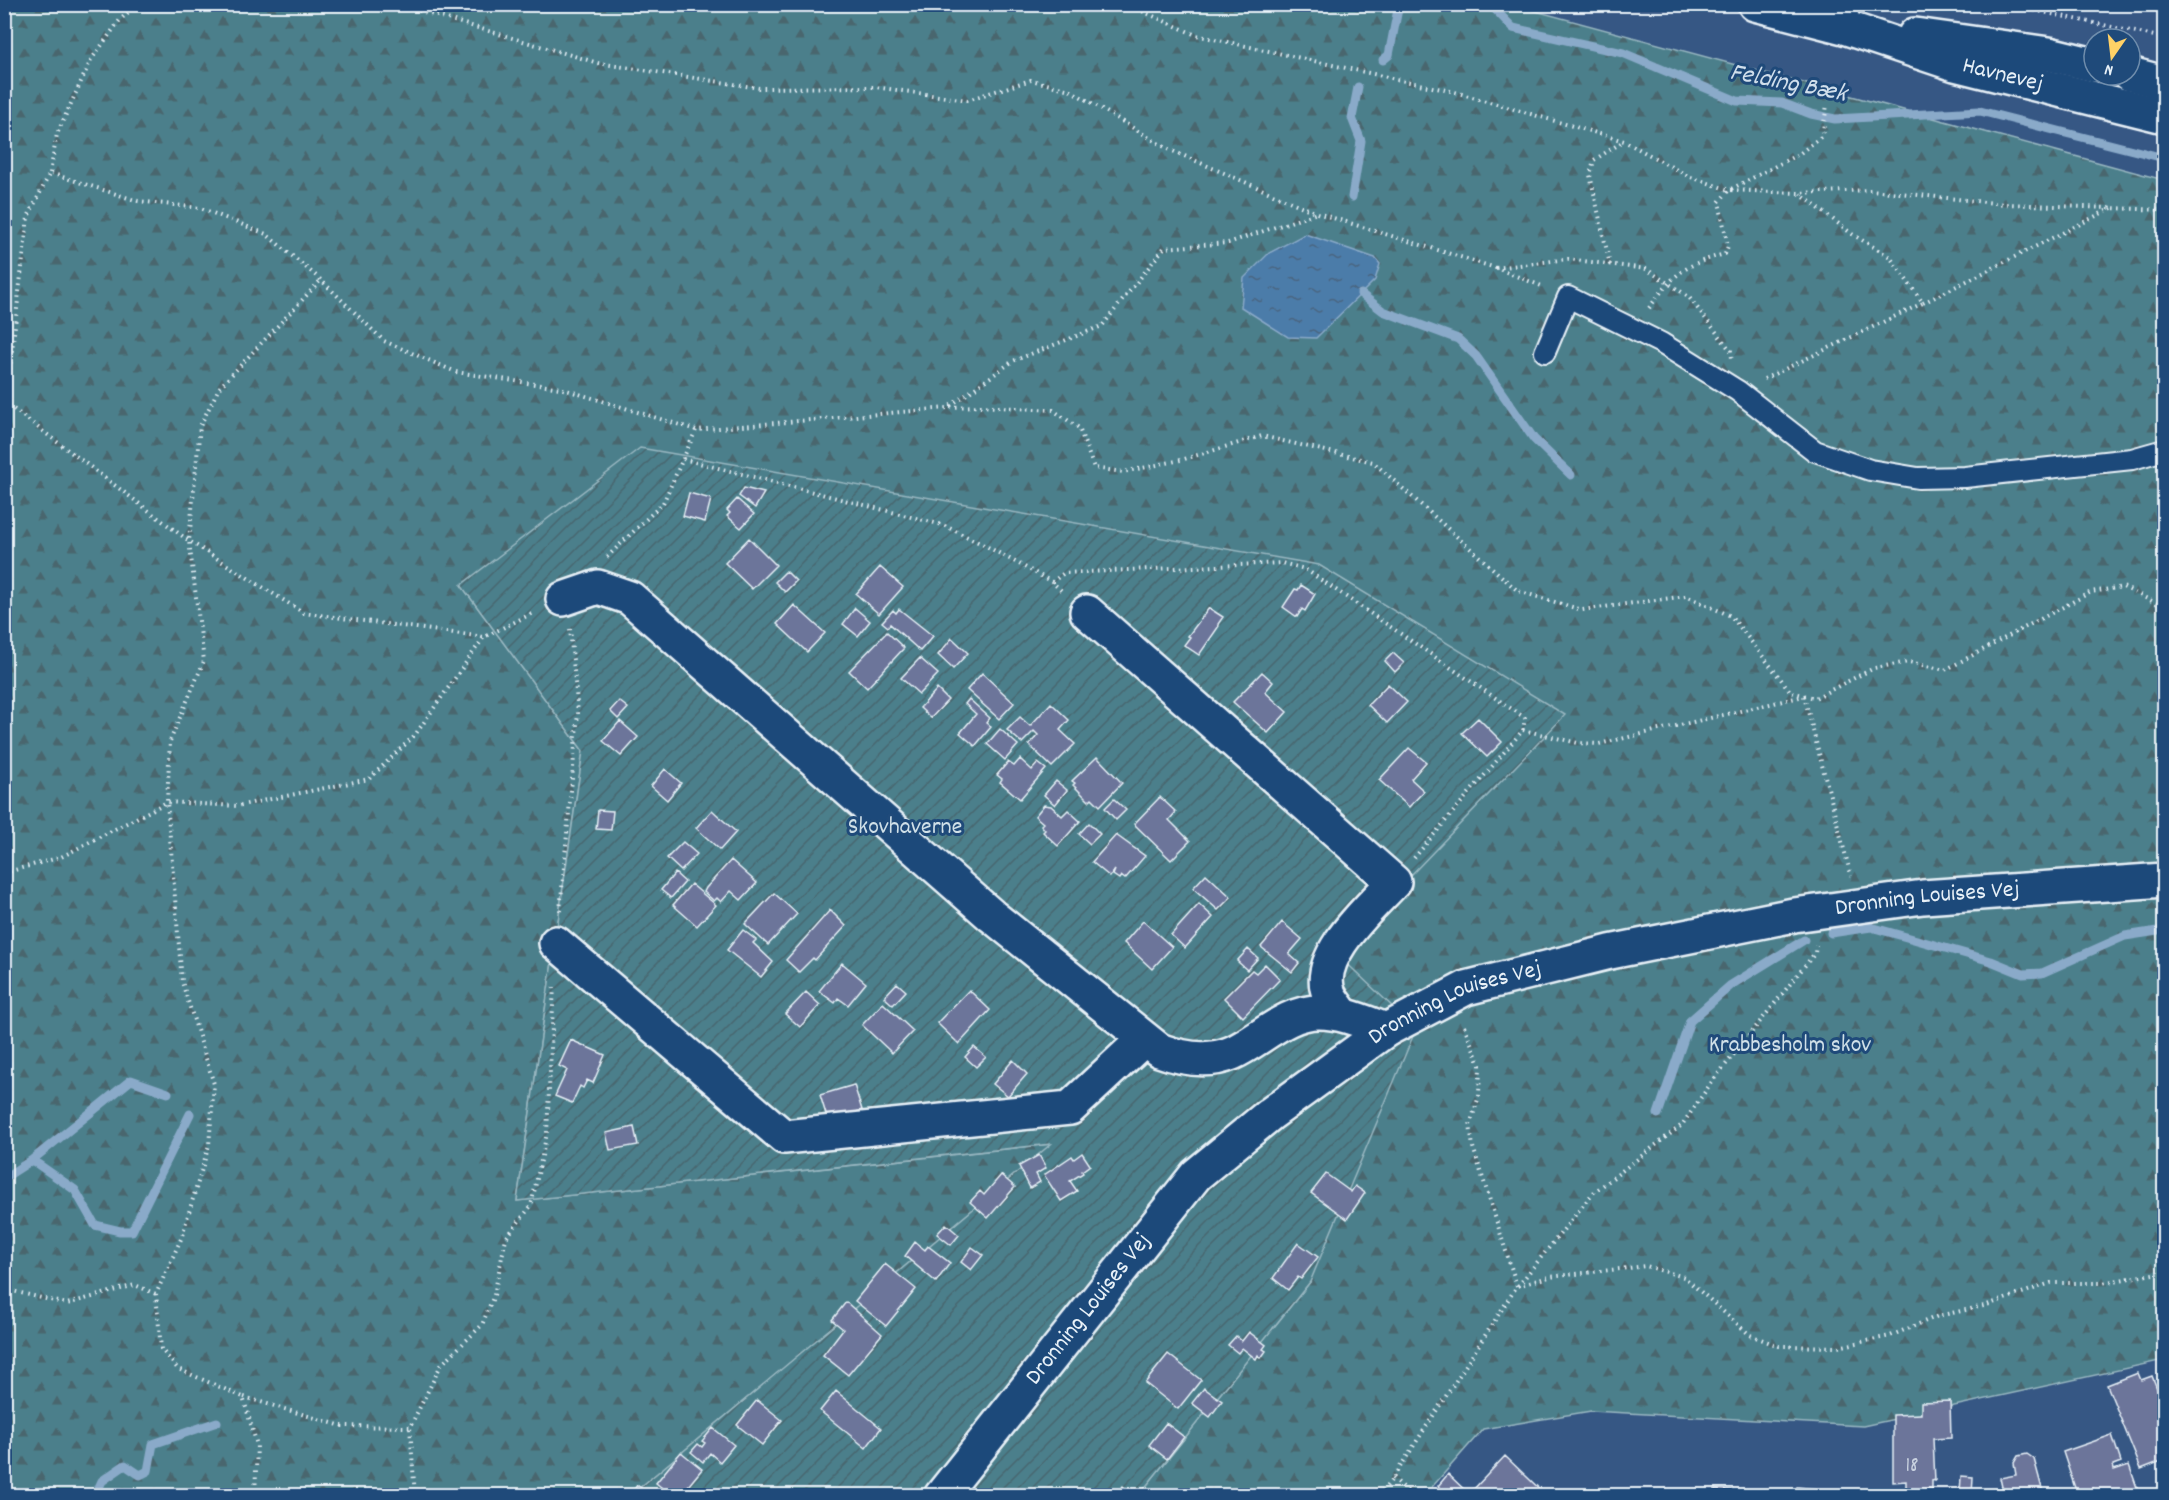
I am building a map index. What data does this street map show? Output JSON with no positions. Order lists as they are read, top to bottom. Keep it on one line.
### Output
{"streets":{"street":["Havnevej","Dronning Louises Vej"]},"water":["Felding Bæk"],"parks":["Skovhaverne","Krabbesholm skov"],"house_numbers":["18"],"north":"bottom"}
